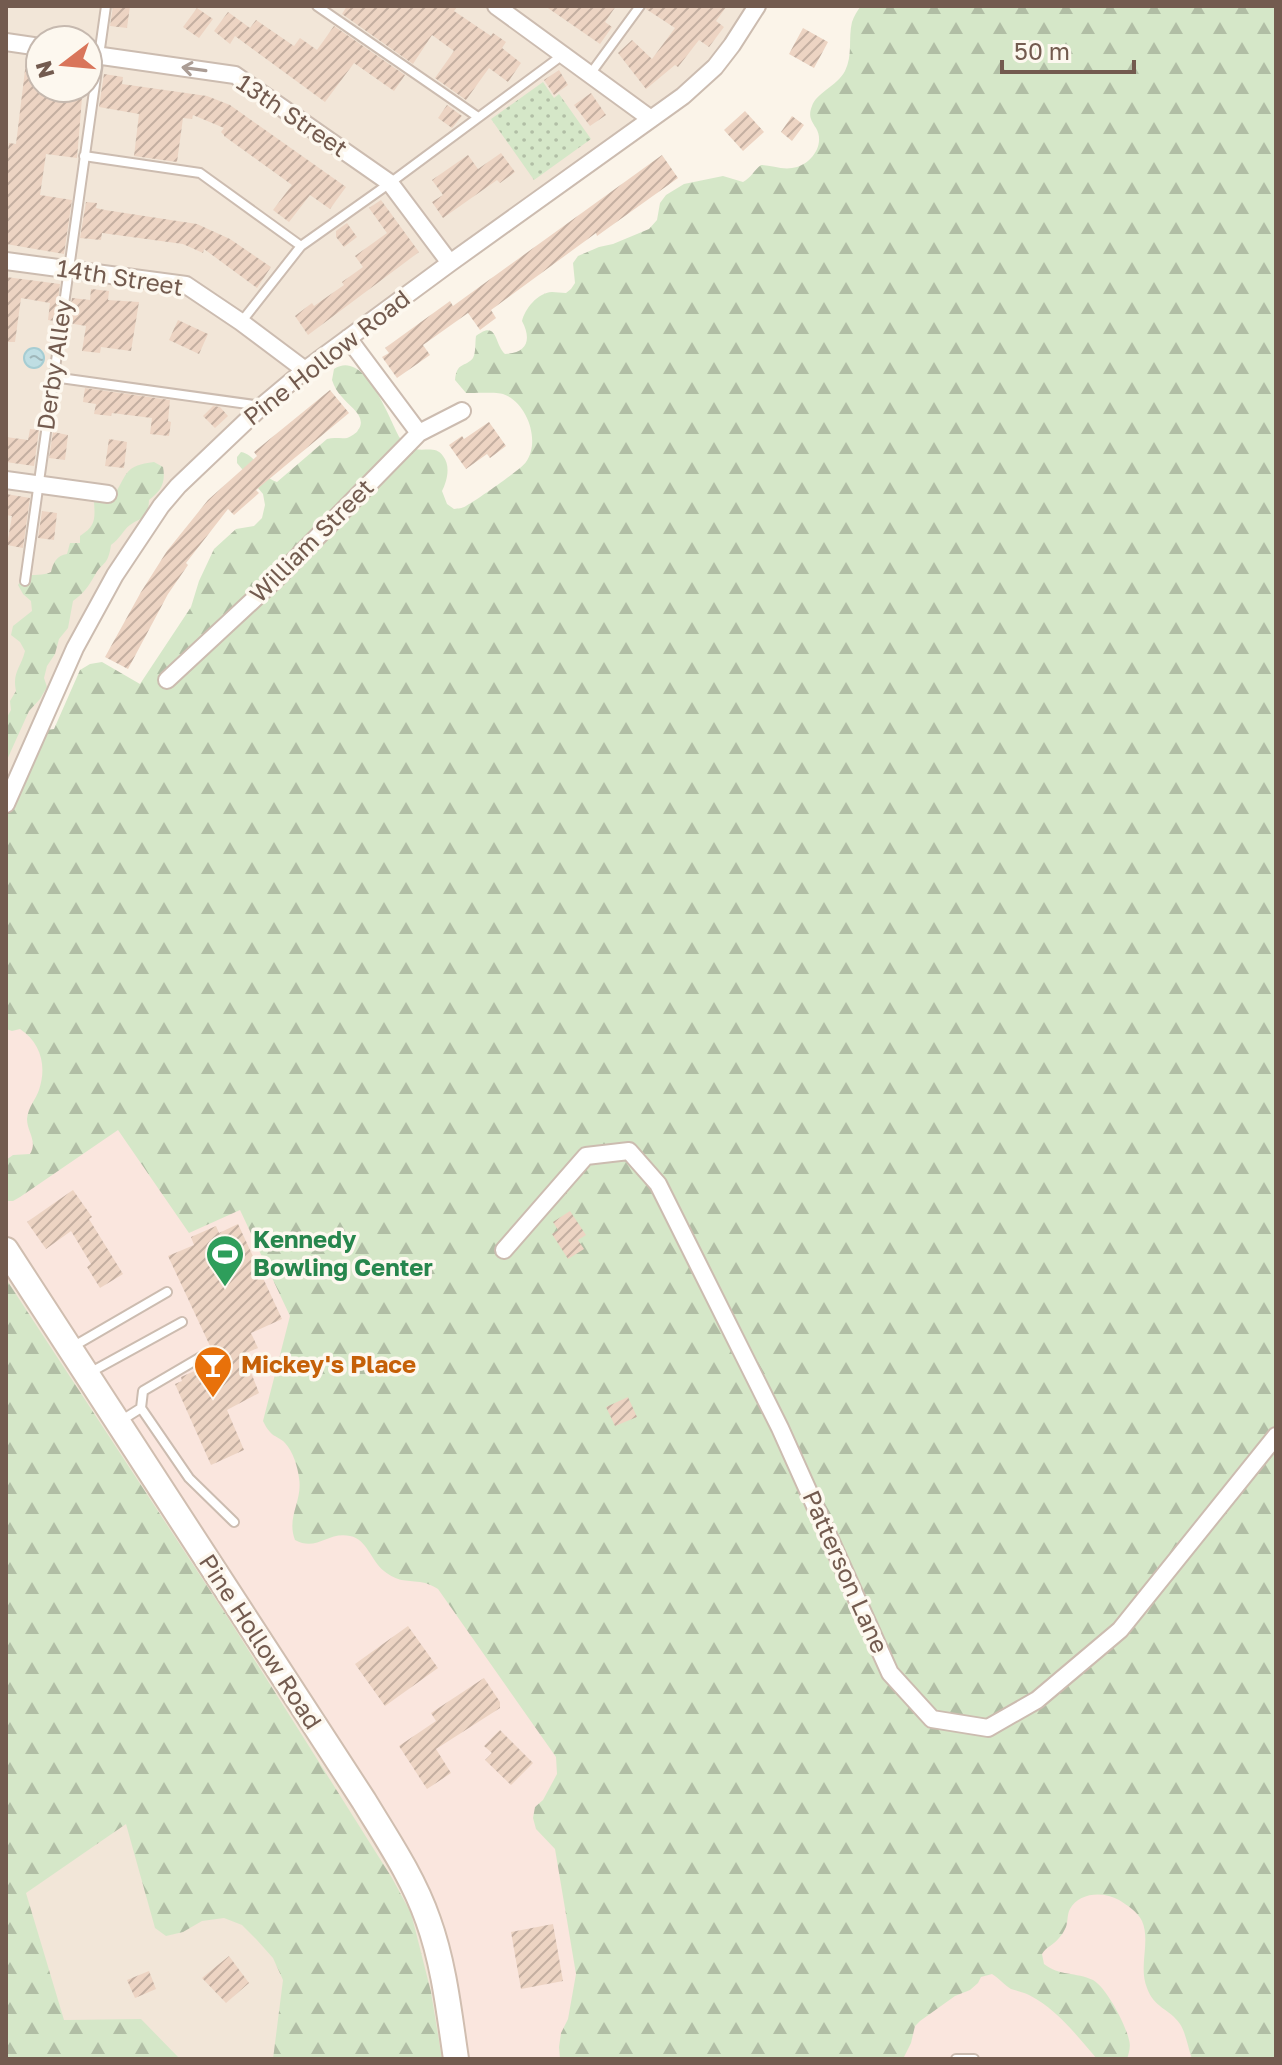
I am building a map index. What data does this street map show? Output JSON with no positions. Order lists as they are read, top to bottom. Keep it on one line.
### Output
{"streets":{"street":["13th Street","14th Street","Pine Hollow Road","William Street","Patterson Lane"],"lane":["Derby Alley"]},"crossings":[["13th Street","Pine Hollow Road"],["14th Street","Pine Hollow Road"],["14th Street","Derby Alley"]],"one_way":["13th Street"],"places":{"sports":["Kennedy Bowling Center"],"bar":["Mickey's Place"]},"scale_bar":"50 m","north":"left"}
